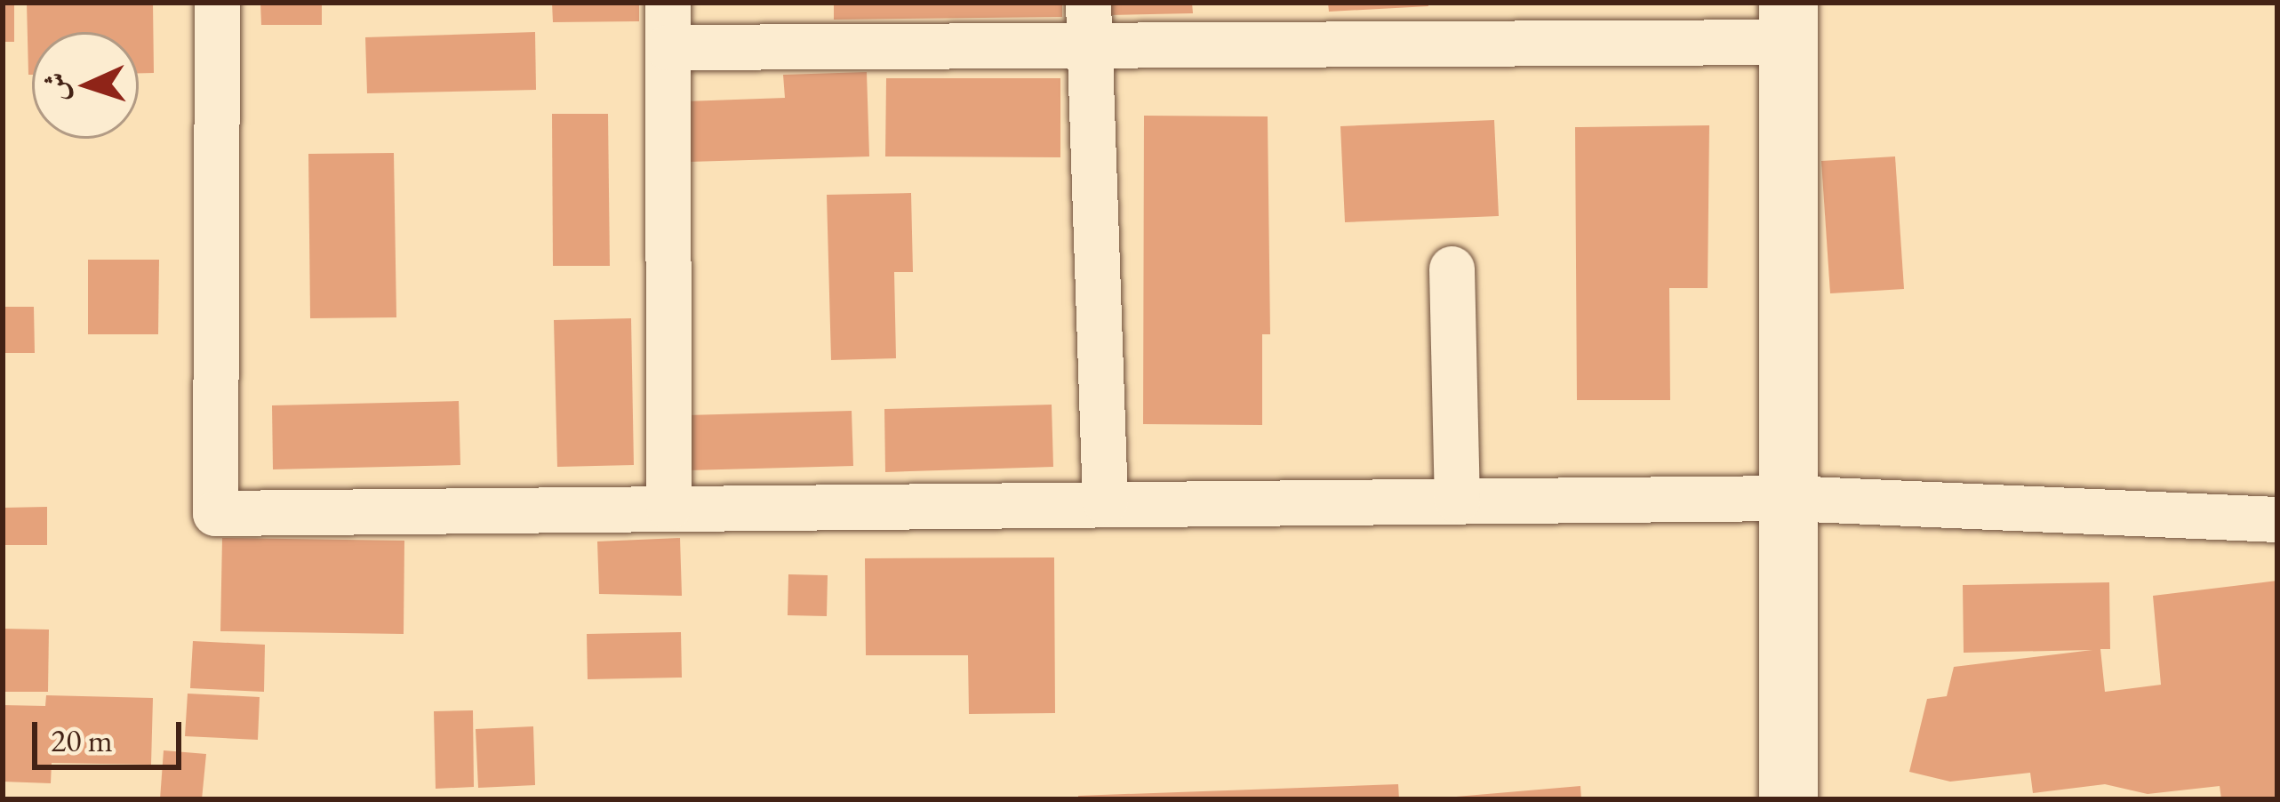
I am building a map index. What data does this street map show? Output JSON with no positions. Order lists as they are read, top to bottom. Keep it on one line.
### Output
{"scale_bar":"20 m","north":"left"}
